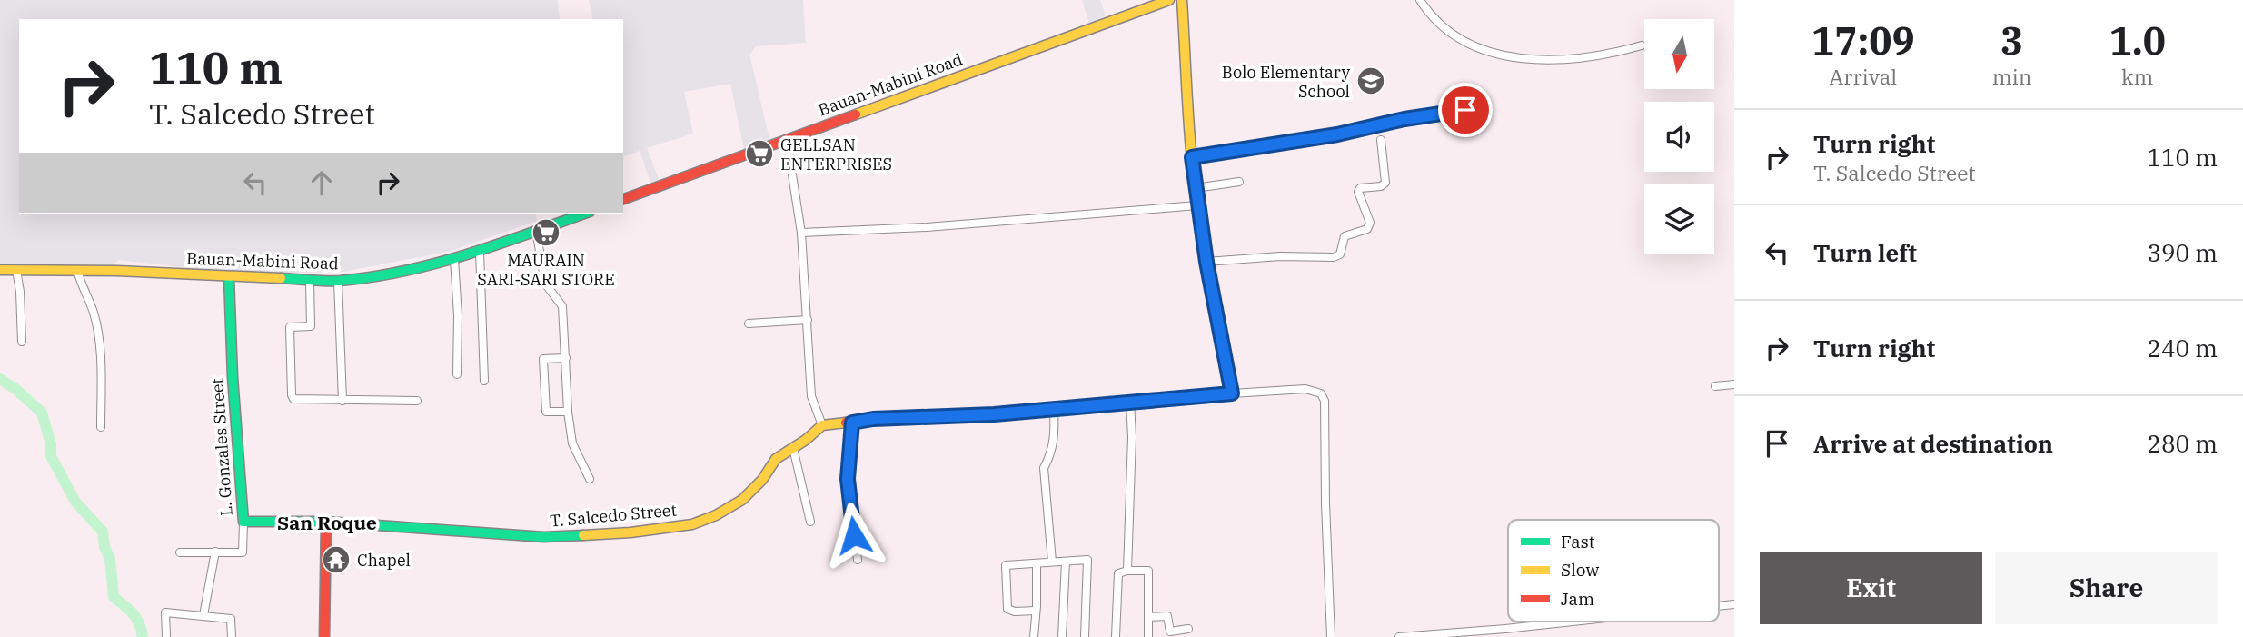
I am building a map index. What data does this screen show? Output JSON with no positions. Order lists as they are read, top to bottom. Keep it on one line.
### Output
{"streets":{"street":["Bauan-Mabini Road","L. Gonzales Street","T. Salcedo Street"]},"crossings":[["Bauan-Mabini Road","L. Gonzales Street"],["L. Gonzales Street","T. Salcedo Street"]],"districts":["San Roque"],"places":{"school or university":["Bolo Elementary School"],"supermarket":["GELLSAN ENTERPRISES","MAURAIN SARI-SARI STORE"],"temple":["Chapel"]},"legend":["Fast","Slow","Jam"],"north":"bottom","page":{"eta":["17:09","Arrival","3","min","1.0","km"],"turn":["110 m","T. Salcedo Street"],"list":[{"name":"Turn right","note":"T. Salcedo Street","value":"110 m"},{"name":"Turn left","value":"390 m"},{"name":"Turn right","value":"240 m"},{"name":"Arrive at destination","value":"280 m"}],"buttons":["Exit","Share"]}}
